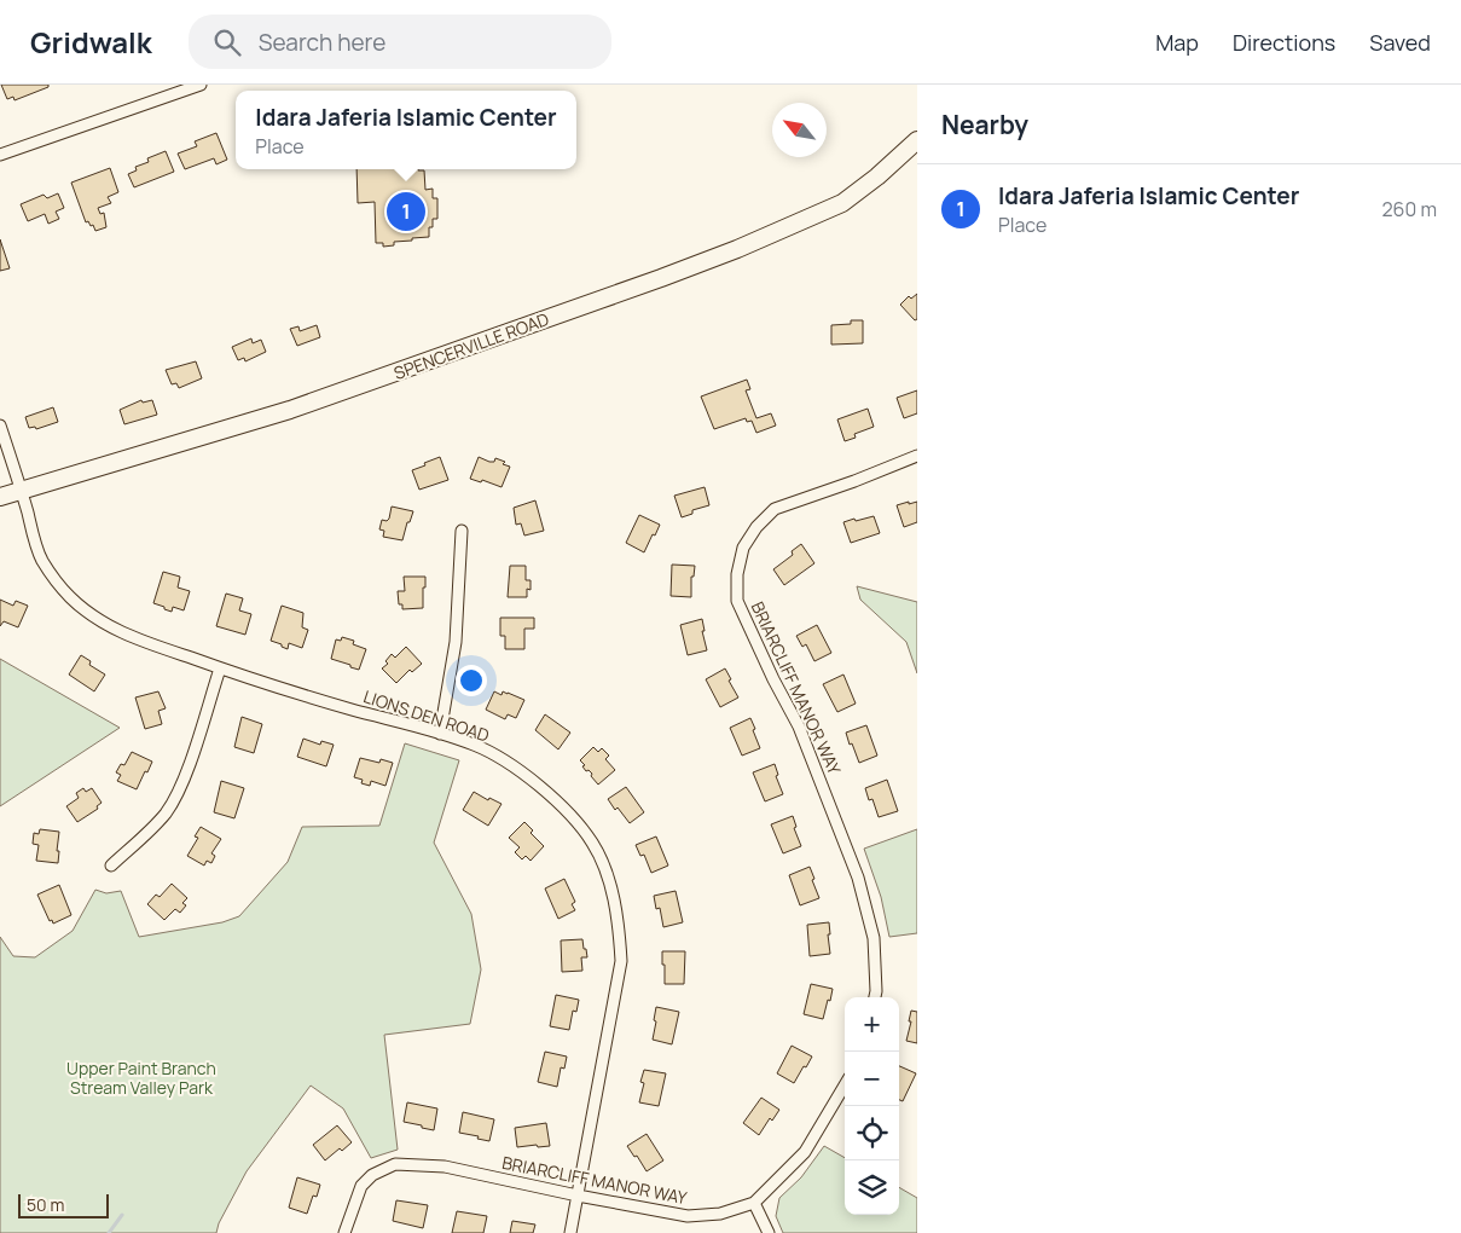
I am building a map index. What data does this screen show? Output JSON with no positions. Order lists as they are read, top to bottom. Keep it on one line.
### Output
{"streets":{"main road":["SPENCERVILLE ROAD"],"street":["BRIARCLIFF MANOR WAY","LIONS DEN ROAD"]},"crossings":[["SPENCERVILLE ROAD","LIONS DEN ROAD"],["BRIARCLIFF MANOR WAY","LIONS DEN ROAD"]],"parks":["Upper Paint Branch Stream Valley Park"],"scale_bar":"50 m","north":"top left","page":{"header":"Gridwalk","search":"Search here","nav":["Map","Directions","Saved"],"heading":"Nearby","popup":["Idara Jaferia Islamic Center","Place"],"list":[{"mark":"1","name":"Idara Jaferia Islamic Center","note":"Place","value":"260 m"}],"pins":"1","map_buttons":["+","−"],"scale":"50 m"}}
